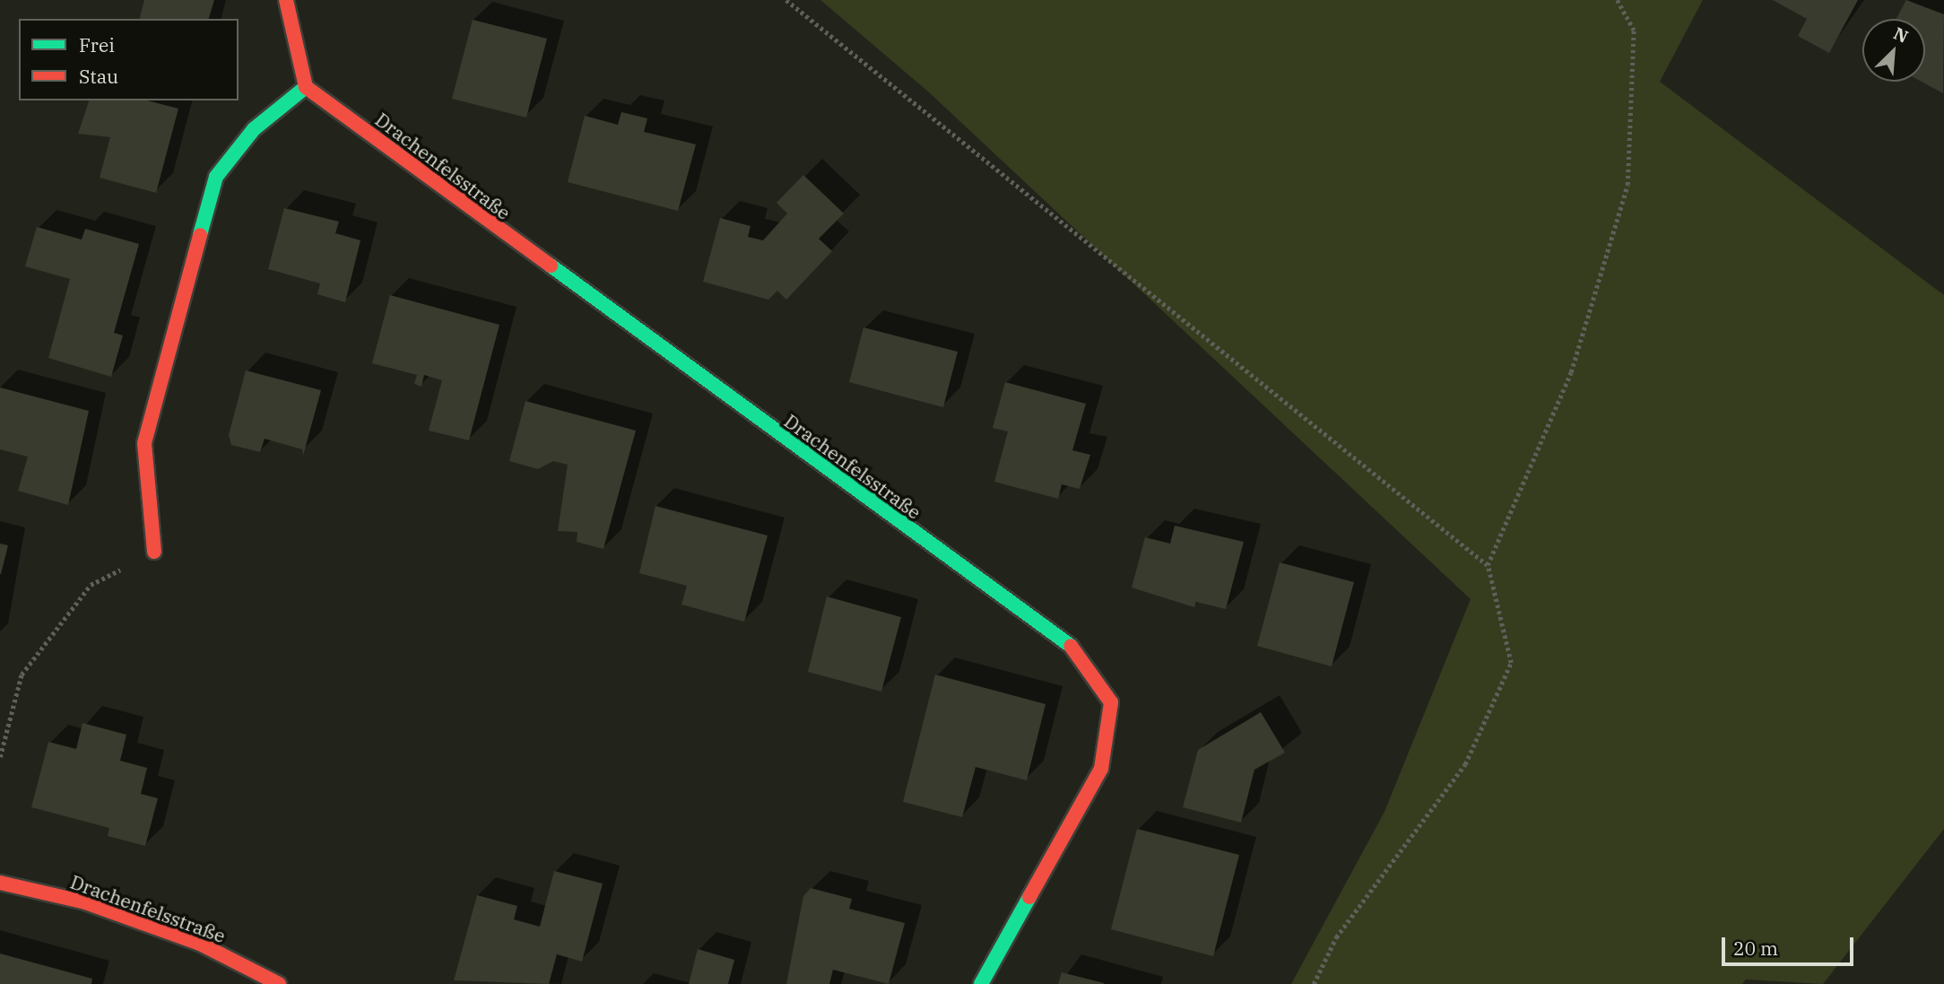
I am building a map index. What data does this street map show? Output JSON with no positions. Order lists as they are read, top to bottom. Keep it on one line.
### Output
{"streets":{"street":["Drachenfelsstraße"]},"legend":["Frei","Stau"],"scale_bar":"20 m","north":"top right"}
